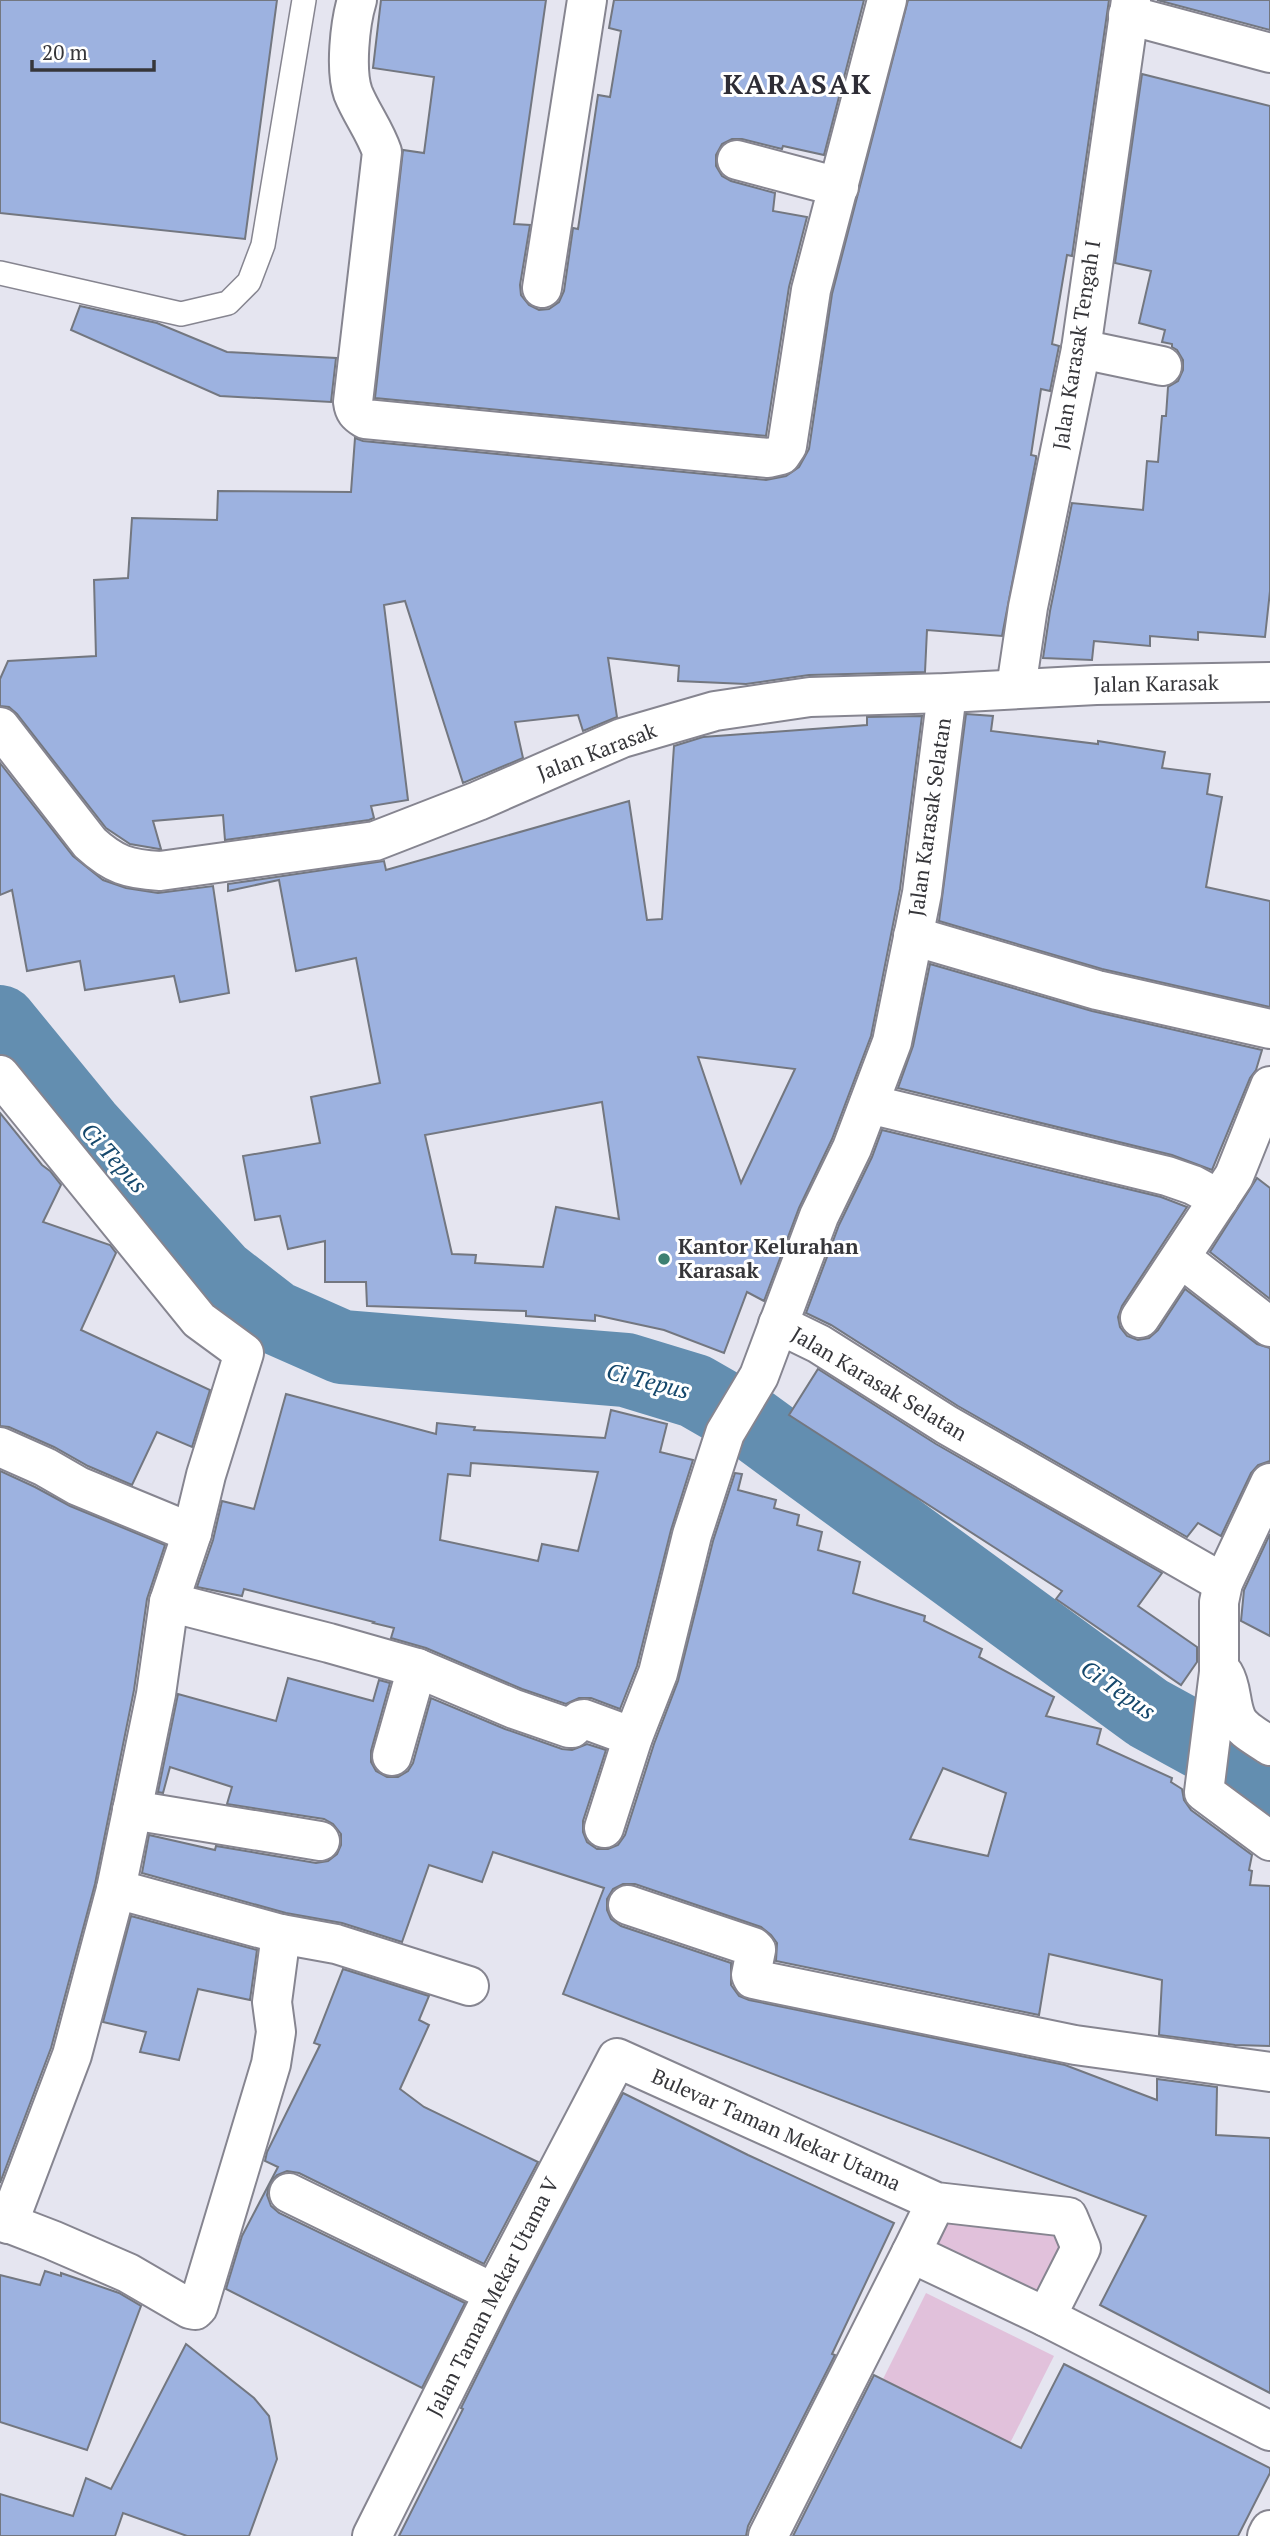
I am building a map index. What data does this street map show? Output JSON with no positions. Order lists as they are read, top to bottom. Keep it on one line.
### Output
{"streets":{"street":["Jalan Karasak Tengah I","Jalan Karasak","Jalan Karasak Selatan","Bulevar Taman Mekar Utama","Jalan Taman Mekar Utama V"]},"crossings":[["Jalan Karasak Tengah I","Jalan Karasak"],["Jalan Karasak","Jalan Karasak Selatan"],["Bulevar Taman Mekar Utama","Jalan Taman Mekar Utama V"]],"districts":["KARASAK"],"water":["Ci Tepus"],"places":["Kantor Kelurahan Karasak"],"scale_bar":"20 m"}
